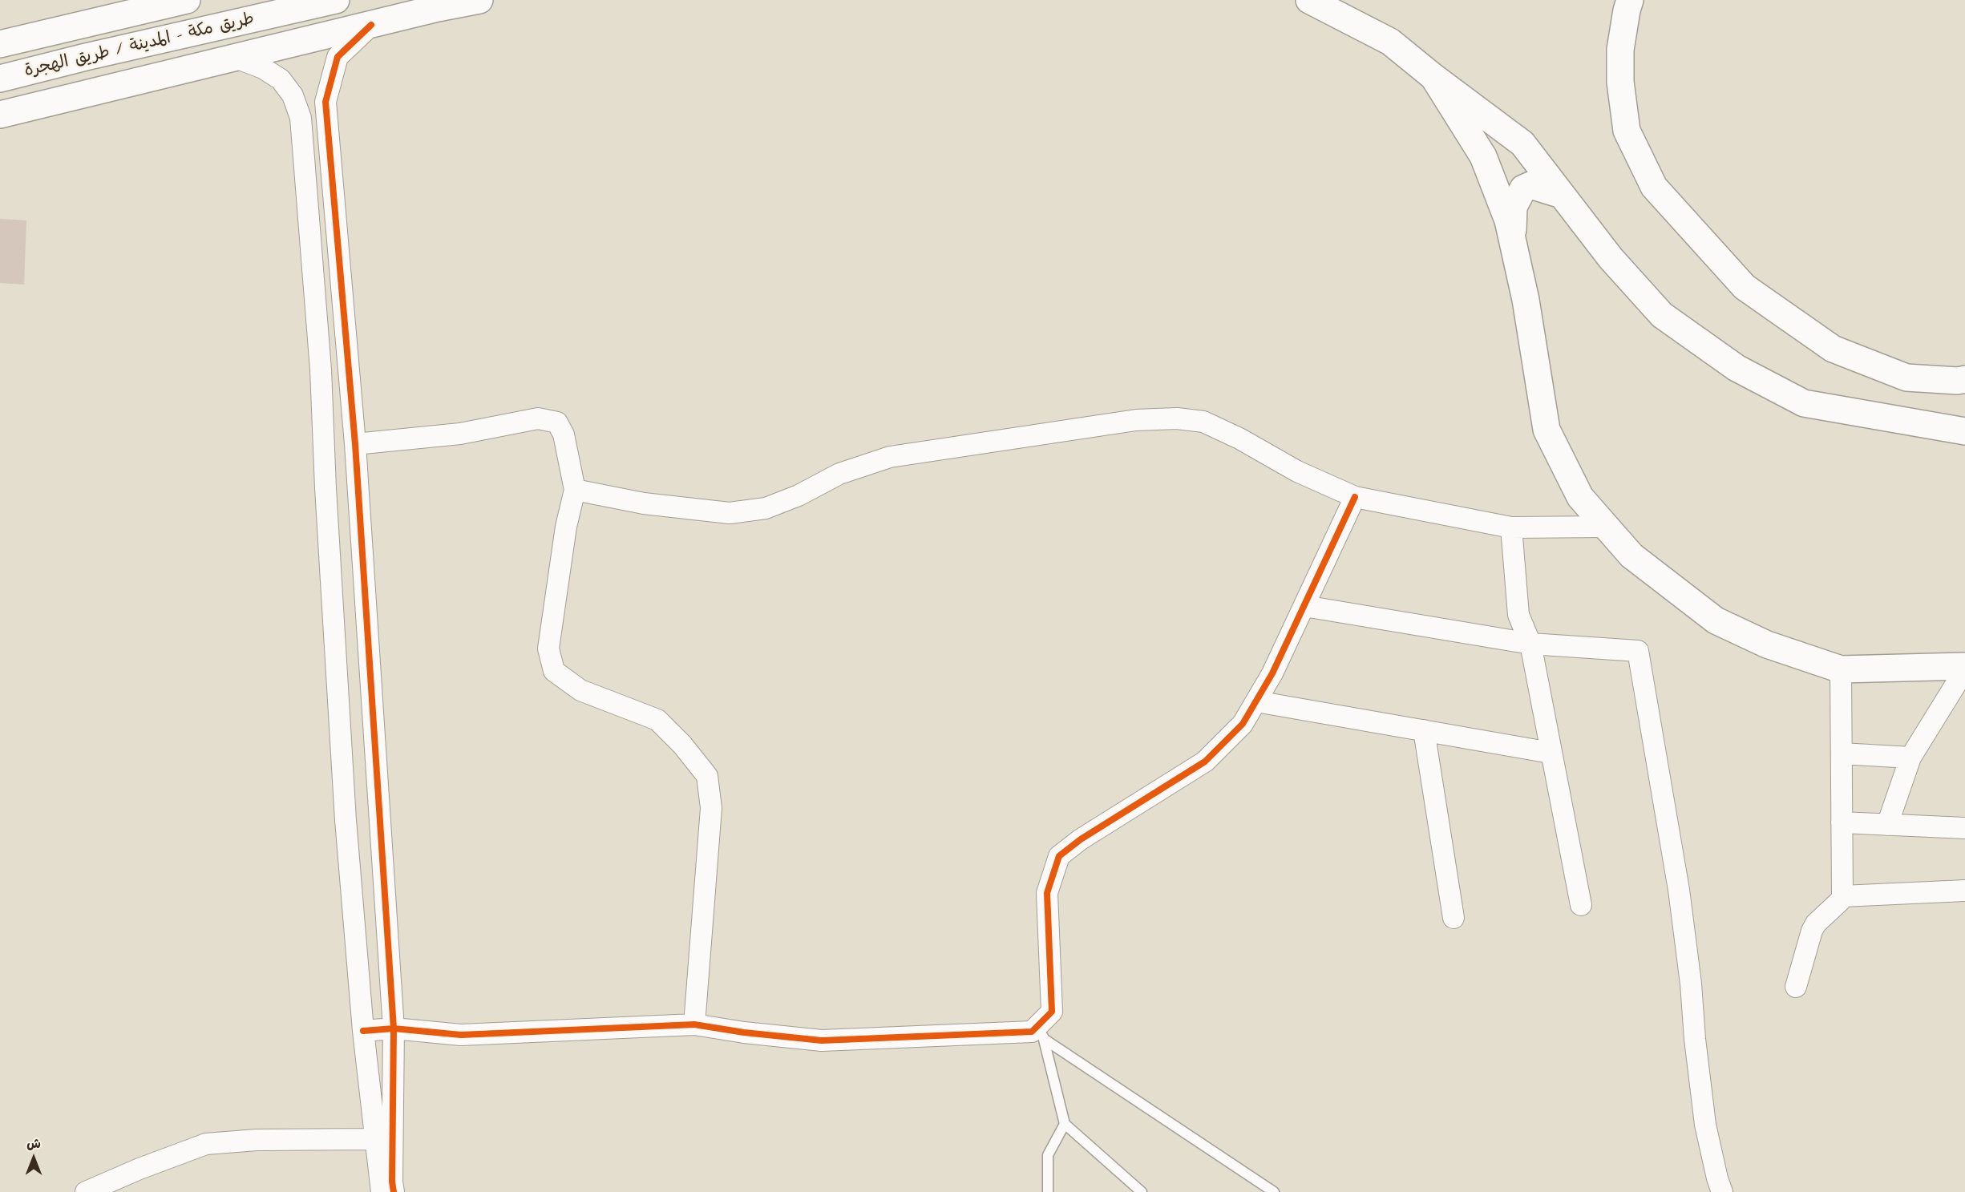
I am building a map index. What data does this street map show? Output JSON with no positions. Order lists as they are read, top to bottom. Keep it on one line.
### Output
{"streets":{"main road":["طريق مكة - المدينة / طريق الهجرة"]},"north":"top"}
